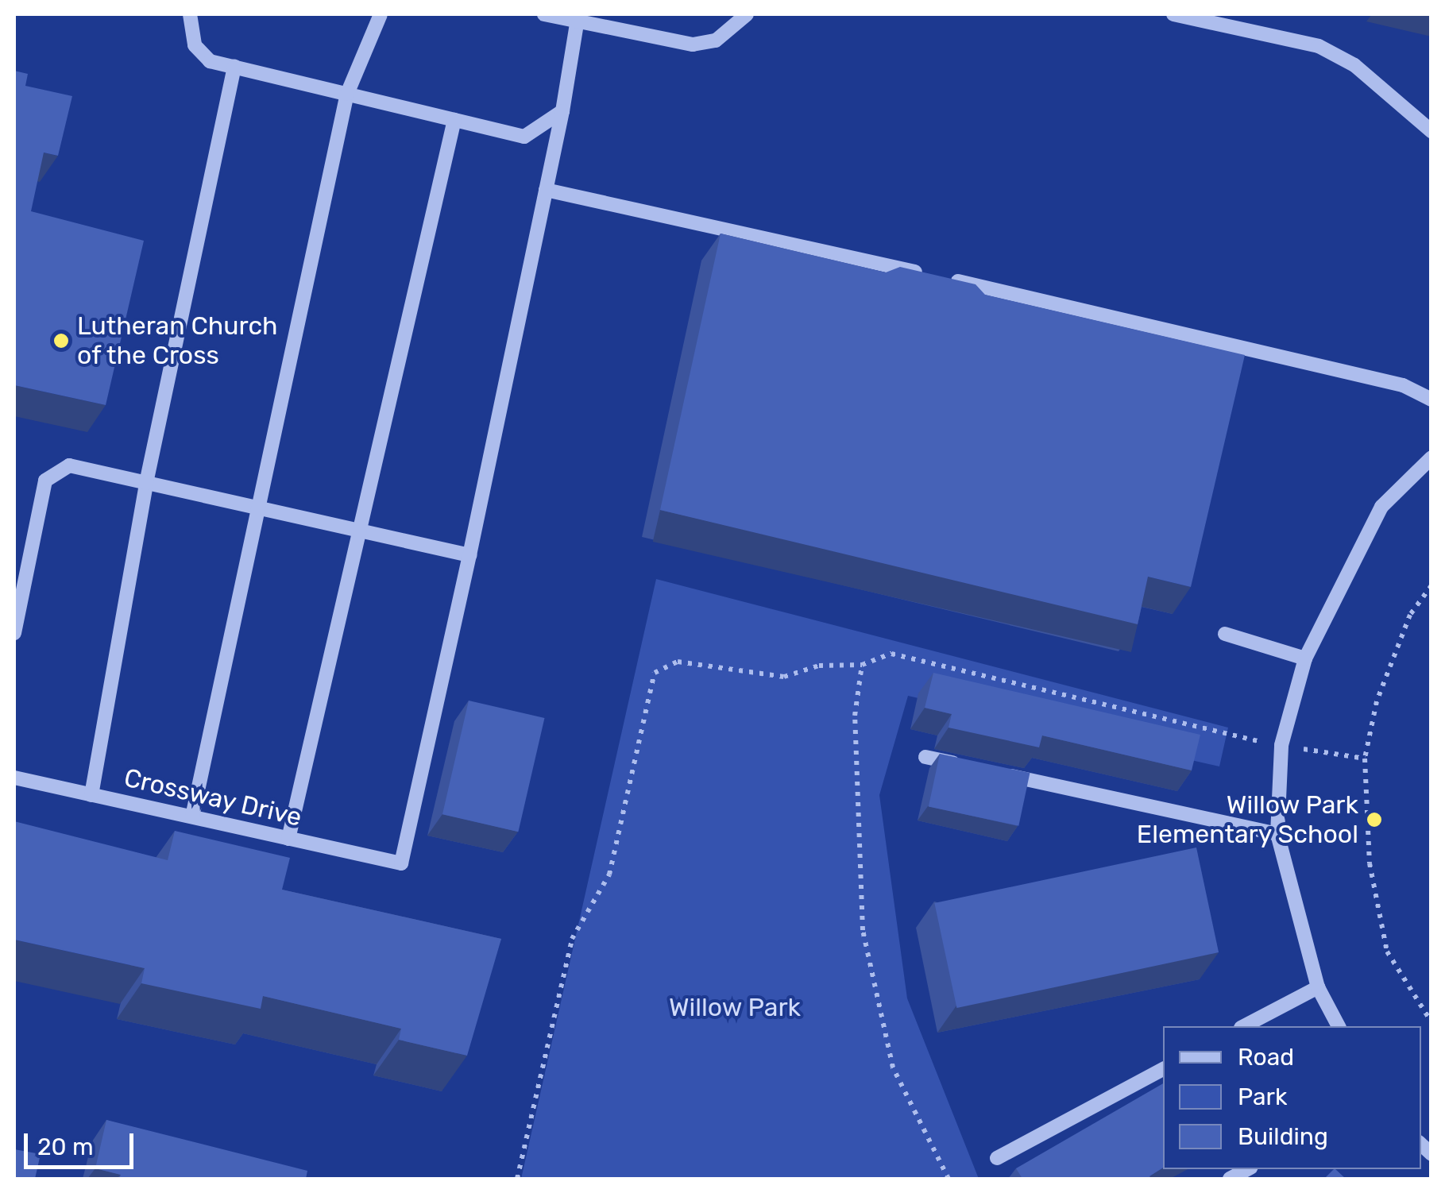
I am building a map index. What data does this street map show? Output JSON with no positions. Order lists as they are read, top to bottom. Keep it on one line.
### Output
{"streets":{"street":["Crossway Drive"]},"parks":["Willow Park"],"places":["Lutheran Church of the Cross","Willow Park Elementary School"],"legend":["Road","Park","Building"],"scale_bar":"20 m"}
